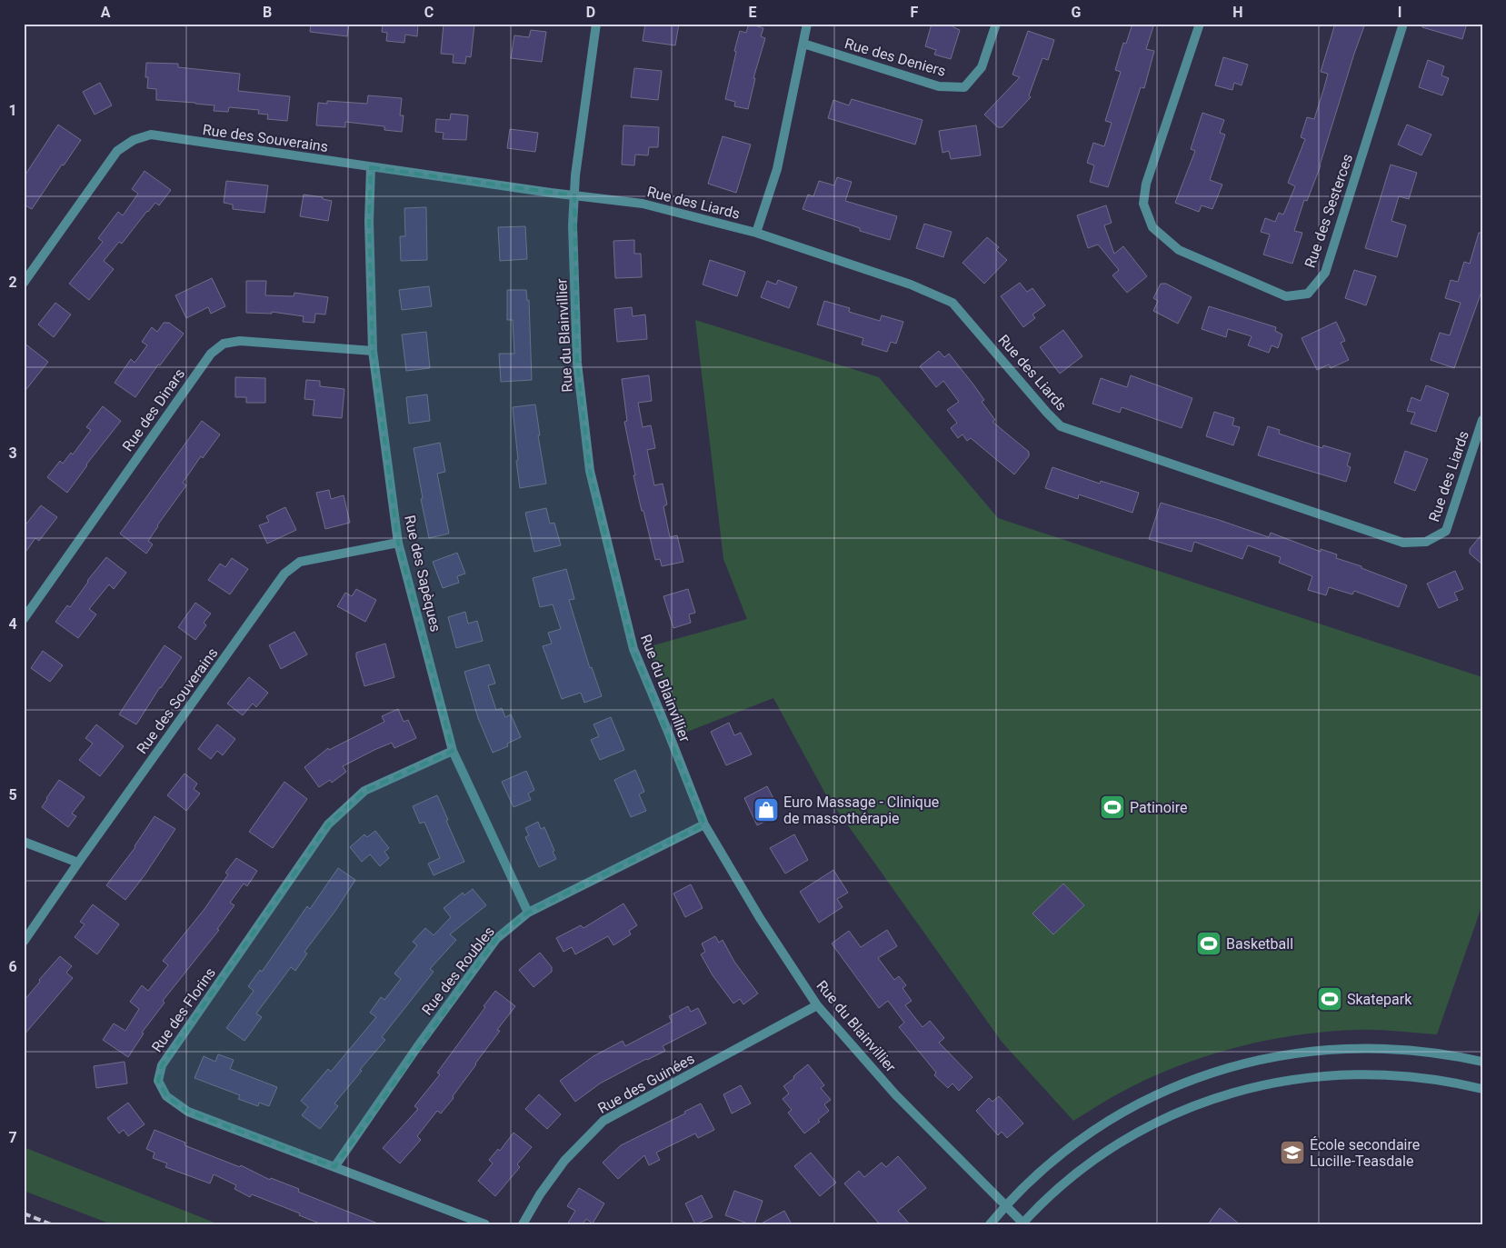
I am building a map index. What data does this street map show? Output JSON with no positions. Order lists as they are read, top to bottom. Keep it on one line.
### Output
{"streets":{"street":["Rue des Deniers","Rue des Souverains","Rue des Liards","Rue des Sesterces","Rue du Blainvillier","Rue des Dinars","Rue des Sapèques","Rue des Roubles","Rue des Florins","Rue des Guinées"]},"crossings":[["Rue des Souverains","Rue des Liards"],["Rue des Souverains","Rue du Blainvillier"],["Rue des Souverains","Rue des Sapèques"],["Rue des Liards","Rue du Blainvillier"],["Rue du Blainvillier","Rue des Roubles"],["Rue du Blainvillier","Rue des Guinées"],["Rue des Dinars","Rue des Sapèques"],["Rue des Sapèques","Rue des Roubles"],["Rue des Sapèques","Rue des Florins"],["Rue des Roubles","Rue des Florins"]],"places":{"sports":["Patinoire","Basketball","Skatepark"],"shop":["Euro Massage - Clinique de massothérapie"],"school or university":["École secondaire Lucille-Teasdale"]},"grid":{"columns":["A","B","C","D","E","F","G","H","I"],"rows":["1","2","3","4","5","6","7"]}}
